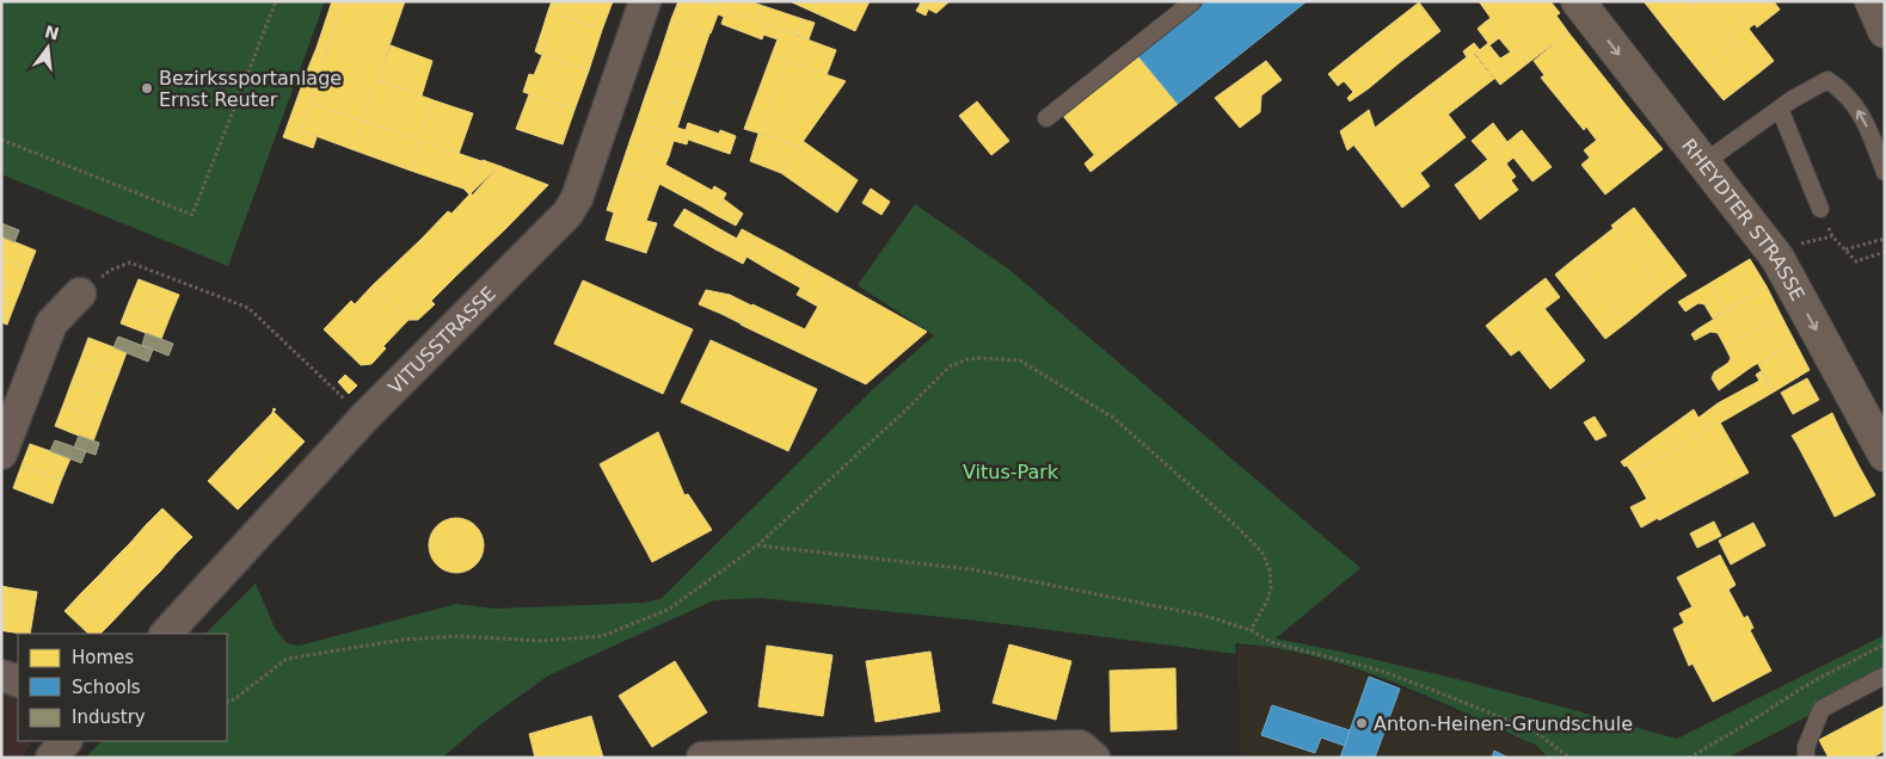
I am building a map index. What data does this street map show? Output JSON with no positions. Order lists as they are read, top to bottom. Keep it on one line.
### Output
{"streets":{"main road":["RHEYDTER STRASSE"],"street":["VITUSSTRASSE"]},"one_way":["RHEYDTER STRASSE"],"parks":["Vitus-Park"],"places":["Bezirkssportanlage Ernst Reuter","Anton-Heinen-Grundschule"],"legend":["Homes","Schools","Industry"],"north":"top"}
